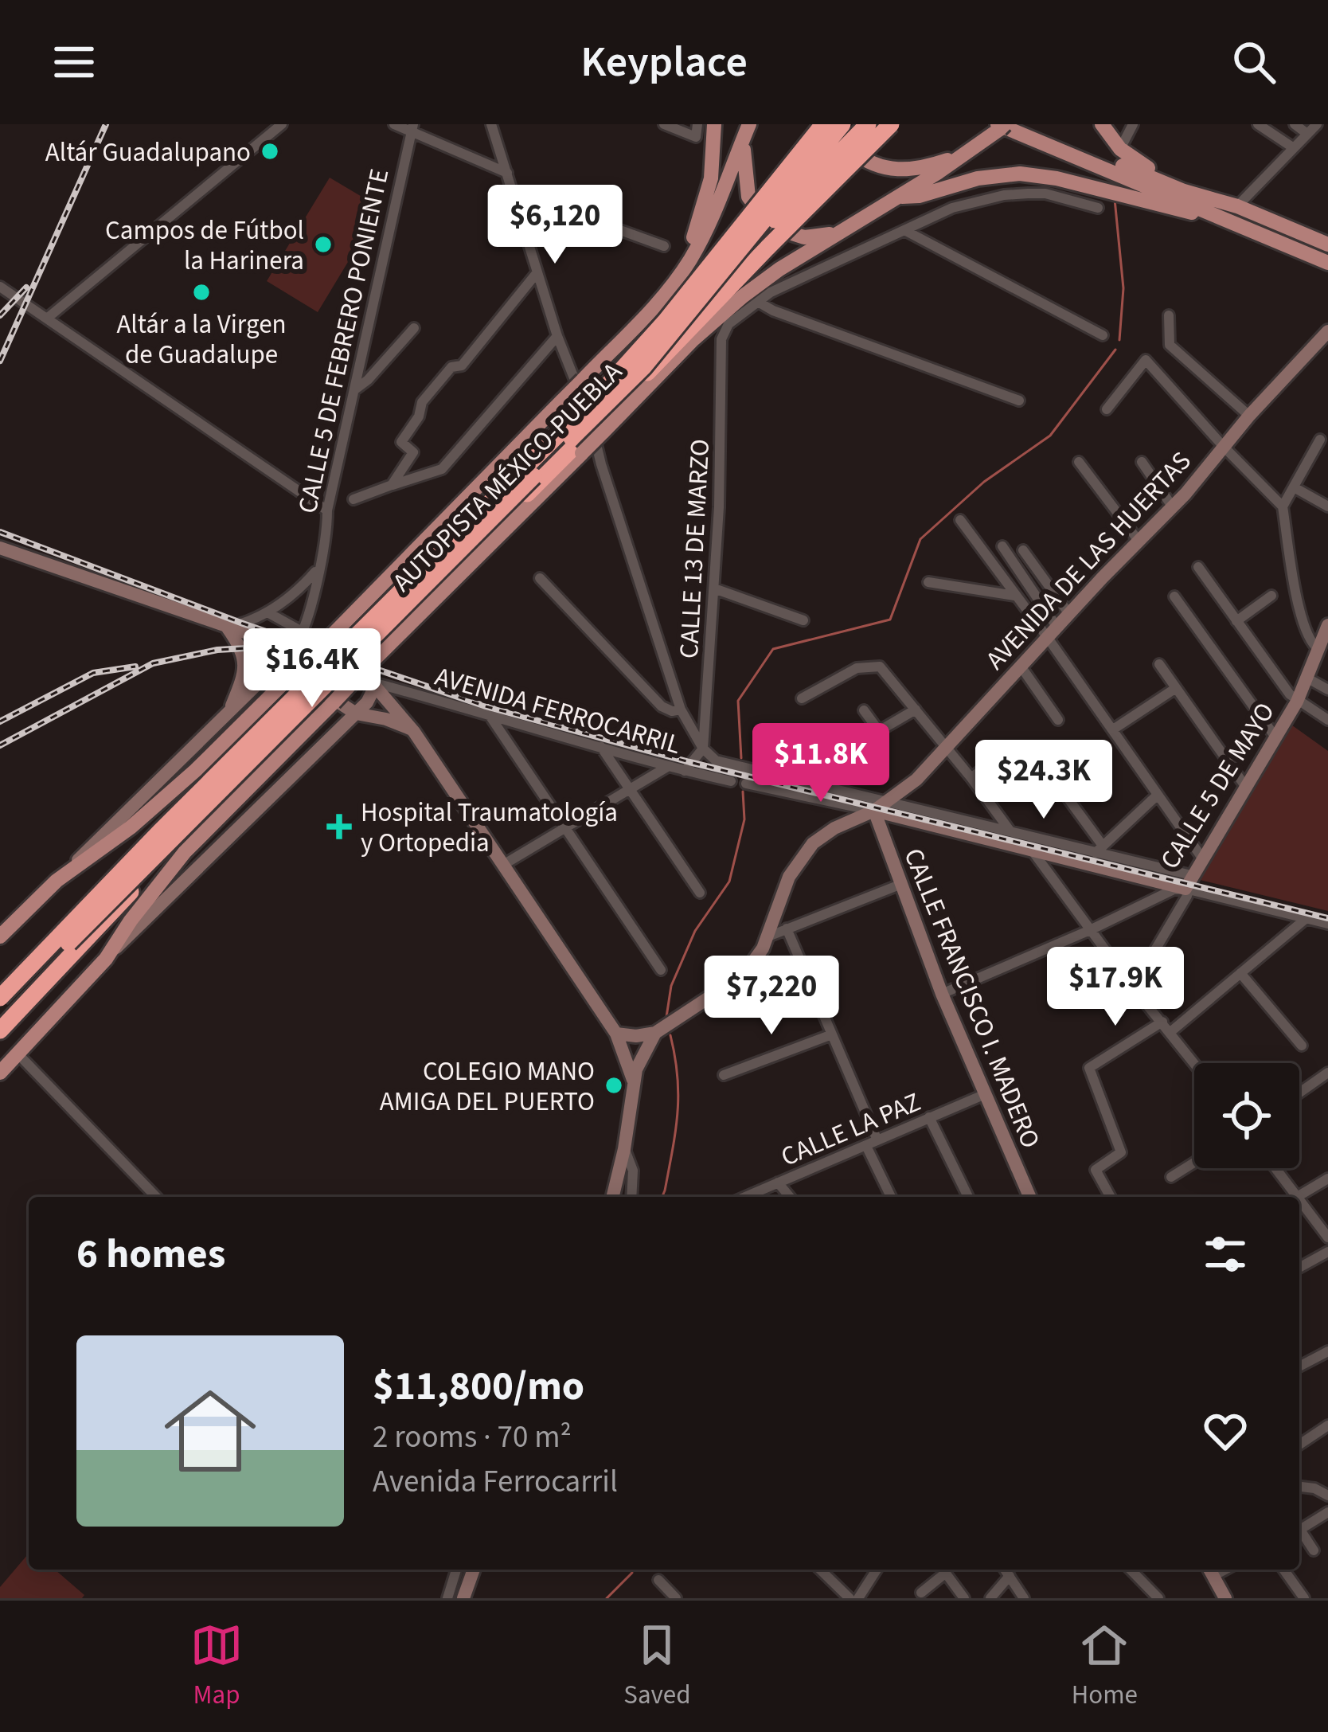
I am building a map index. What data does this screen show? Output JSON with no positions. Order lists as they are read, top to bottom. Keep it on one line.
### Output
{"streets":{"highway":["AUTOPISTA MÉXICO-PUEBLA"],"street":["CALLE 5 DE FEBRERO PONIENTE","CALLE 13 DE MARZO","AVENIDA DE LAS HUERTAS","AVENIDA FERROCARRIL","CALLE 5 DE MAYO","CALLE FRANCISCO I. MADERO","CALLE LA PAZ"]},"crossings":[["AVENIDA DE LAS HUERTAS","CALLE FRANCISCO I. MADERO"],["CALLE 5 DE MAYO","CALLE FRANCISCO I. MADERO"],["CALLE FRANCISCO I. MADERO","CALLE LA PAZ"]],"places":{"other":["Altár Guadalupano","Campos de Fútbol la Harinera","Altár a la Virgen de Guadalupe","COLEGIO MANO AMIGA DEL PUERTO"],"health":["Hospital Traumatología y Ortopedia"]},"page":{"header":"Keyplace","price":["$6,120","$16.4K","$11.8K","$24.3K","$17.9K","$7,220"],"heading":"6 homes","list":[{"name":"$11,800/mo","note":"2 rooms · 70 m² · Avenida Ferrocarril"}],"tabs":["Map","Saved","Home"]}}
